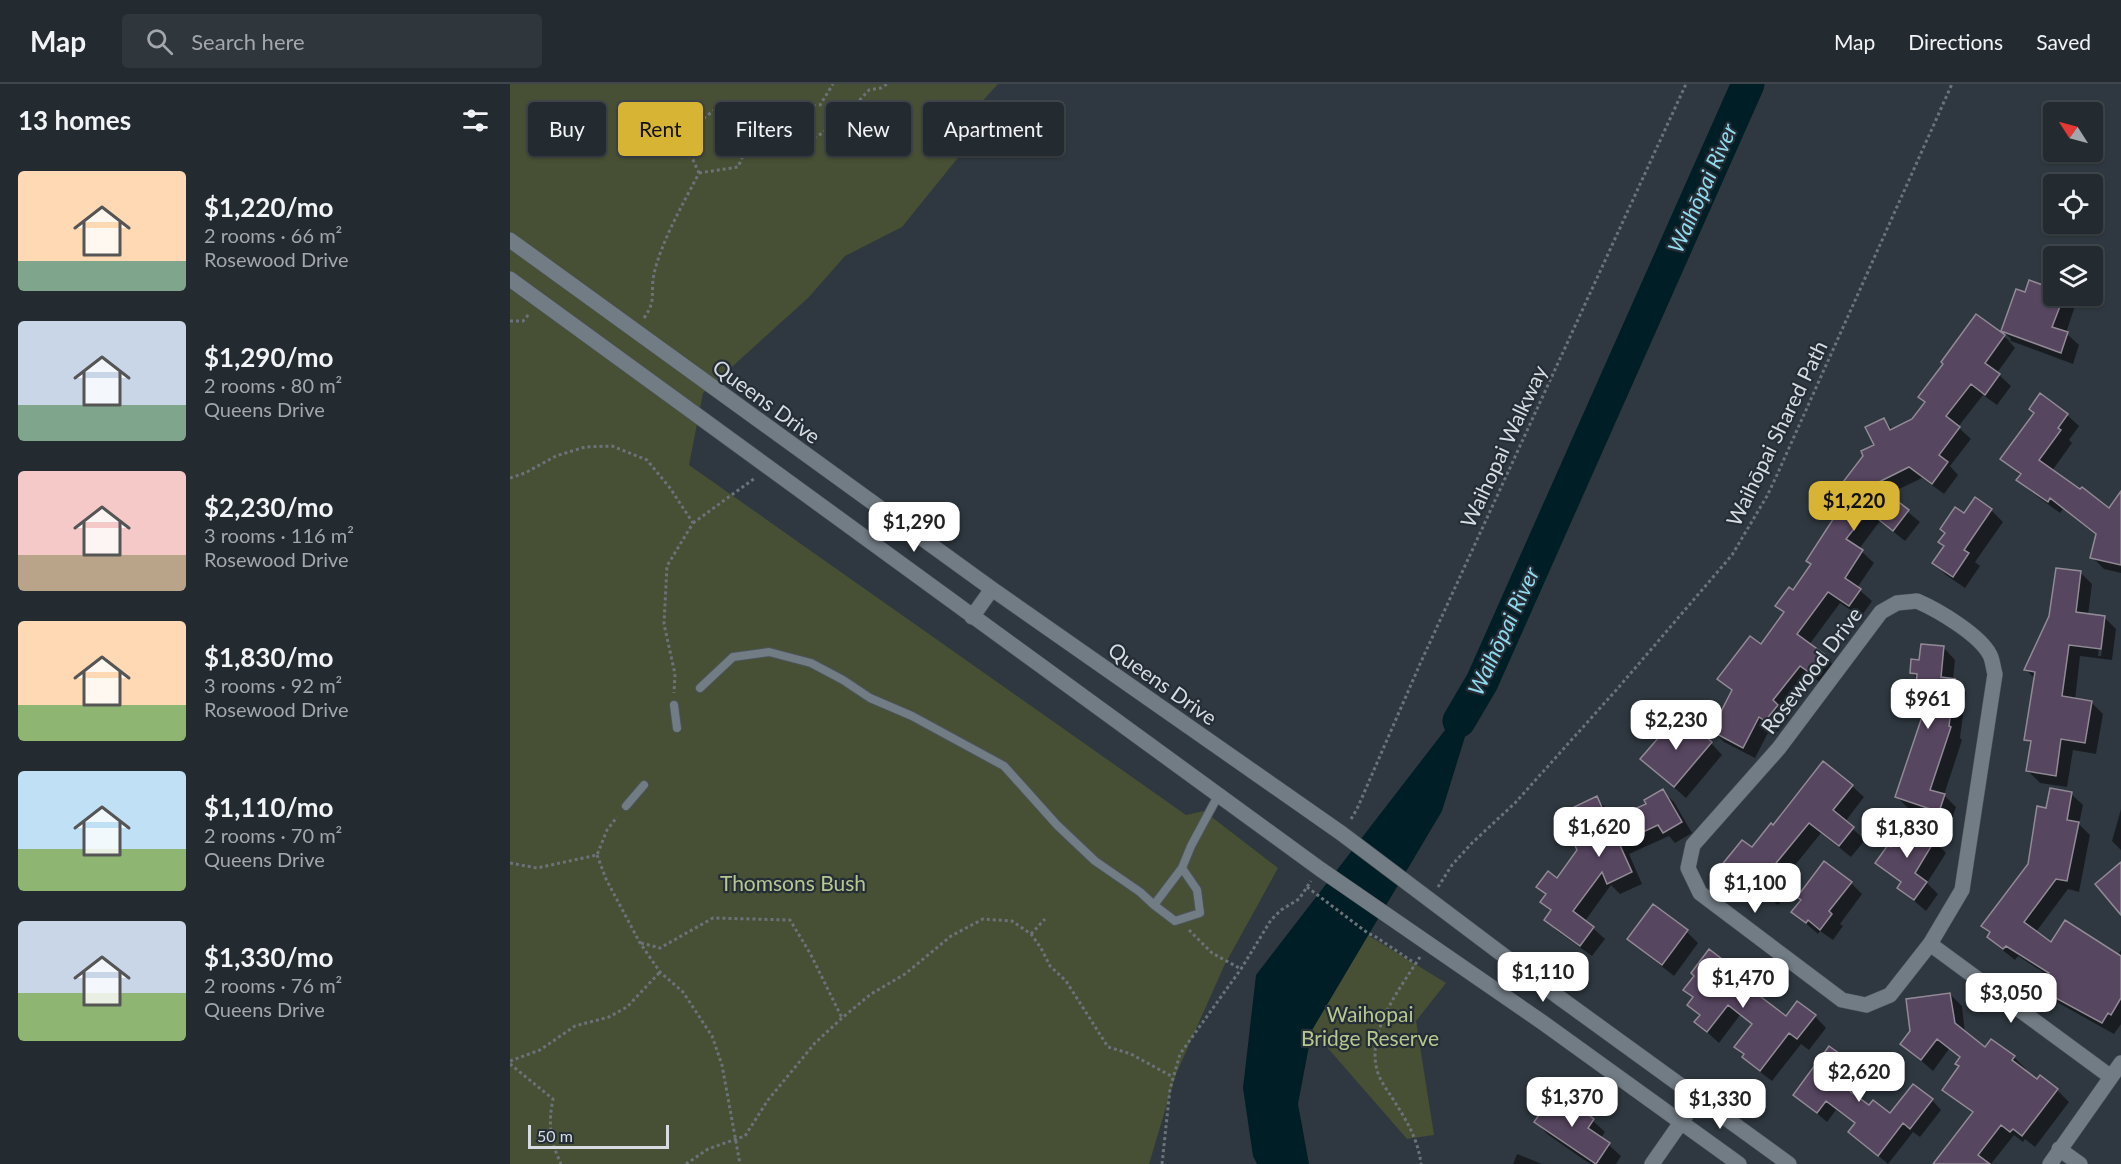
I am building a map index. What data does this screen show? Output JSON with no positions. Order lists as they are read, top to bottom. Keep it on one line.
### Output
{"streets":{"main road":["Queens Drive","Rosewood Drive"],"path":["Waihōpai Shared Path","Waihopai Walkway"]},"crossings":[["Queens Drive","Waihopai Walkway"]],"water":["Waihōpai River"],"parks":["Thomsons Bush","Waihopai Bridge Reserve"],"scale_bar":"50 m","north":"top left","page":{"header":"Map","search":"Search here","nav":["Map","Directions","Saved"],"heading":"13 homes","chip":["Buy","Rent","Filters","New","Apartment"],"list":[{"name":"$1,220/mo","note":"2 rooms · 66 m² · Rosewood Drive"},{"name":"$1,290/mo","note":"2 rooms · 80 m² · Queens Drive"},{"name":"$2,230/mo","note":"3 rooms · 116 m² · Rosewood Drive"},{"name":"$1,830/mo","note":"3 rooms · 92 m² · Rosewood Drive"},{"name":"$1,110/mo","note":"2 rooms · 70 m² · Queens Drive"},{"name":"$1,330/mo","note":"2 rooms · 76 m² · Queens Drive"}],"price":["$1,220","$1,290","$961","$2,230","$1,620","$1,830","$1,100","$1,110","$1,470","$3,050","$2,620","$1,370","$1,330"],"scale":"50 m"}}
